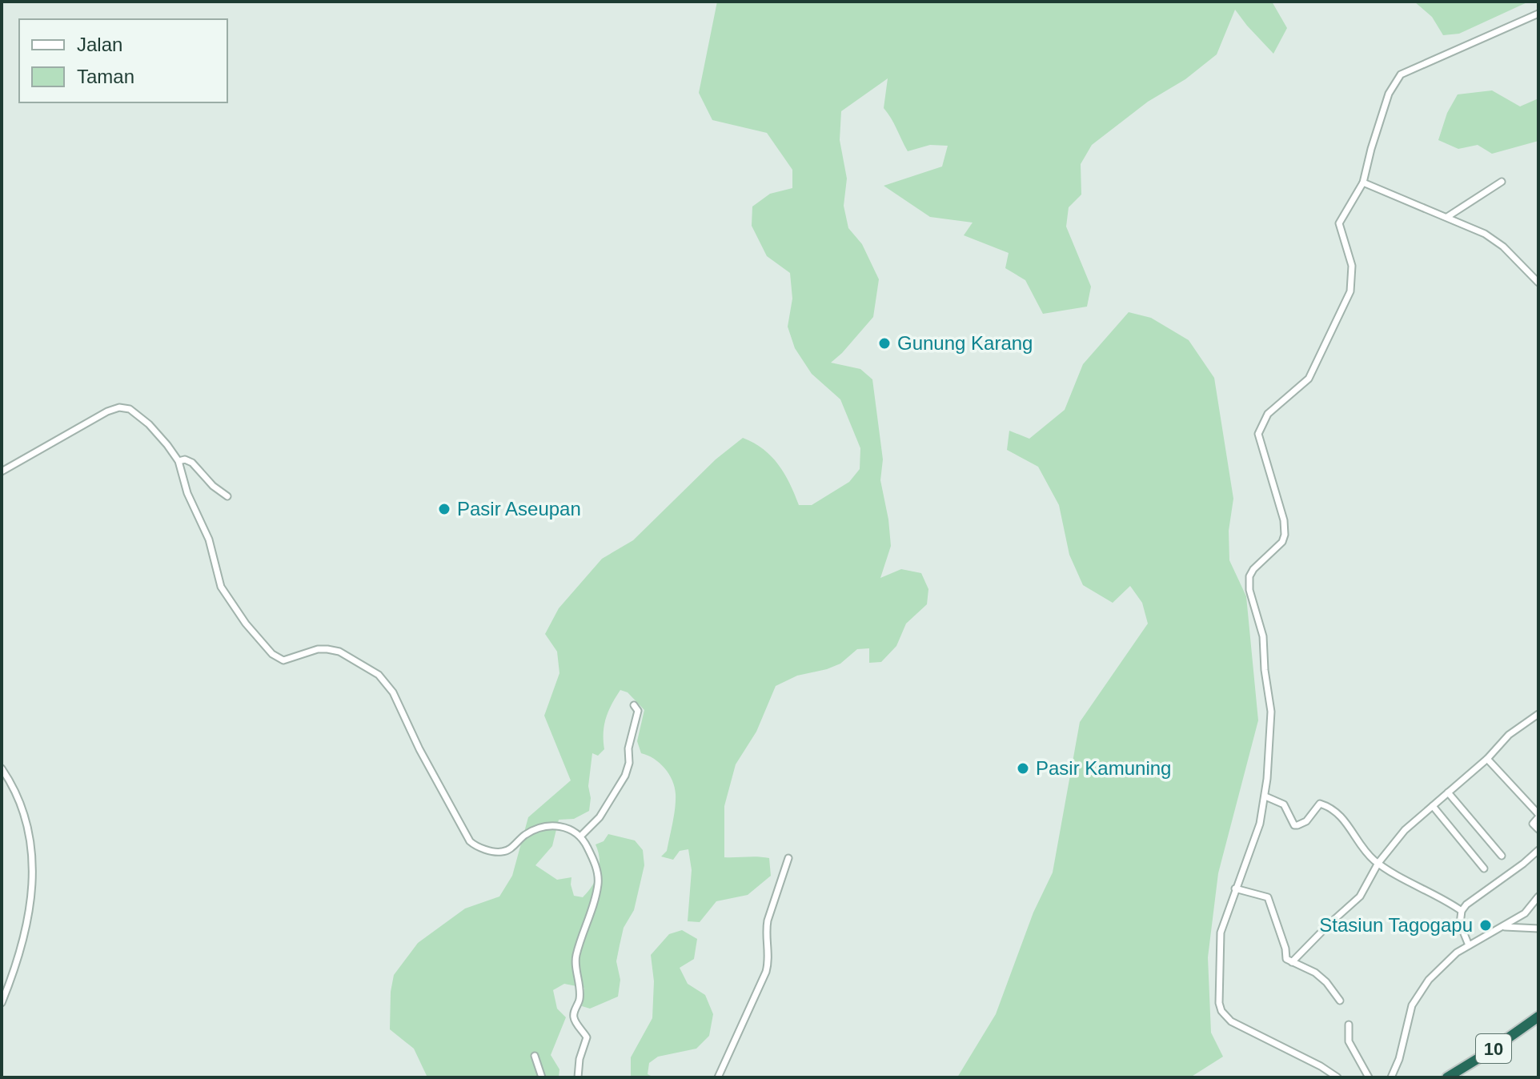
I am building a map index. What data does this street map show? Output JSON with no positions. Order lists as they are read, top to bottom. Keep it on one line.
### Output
{"streets":{"highway":["10"]},"places":["Gunung Karang","Pasir Aseupan","Pasir Kamuning","Stasiun Tagogapu"],"legend":["Jalan","Taman"]}
